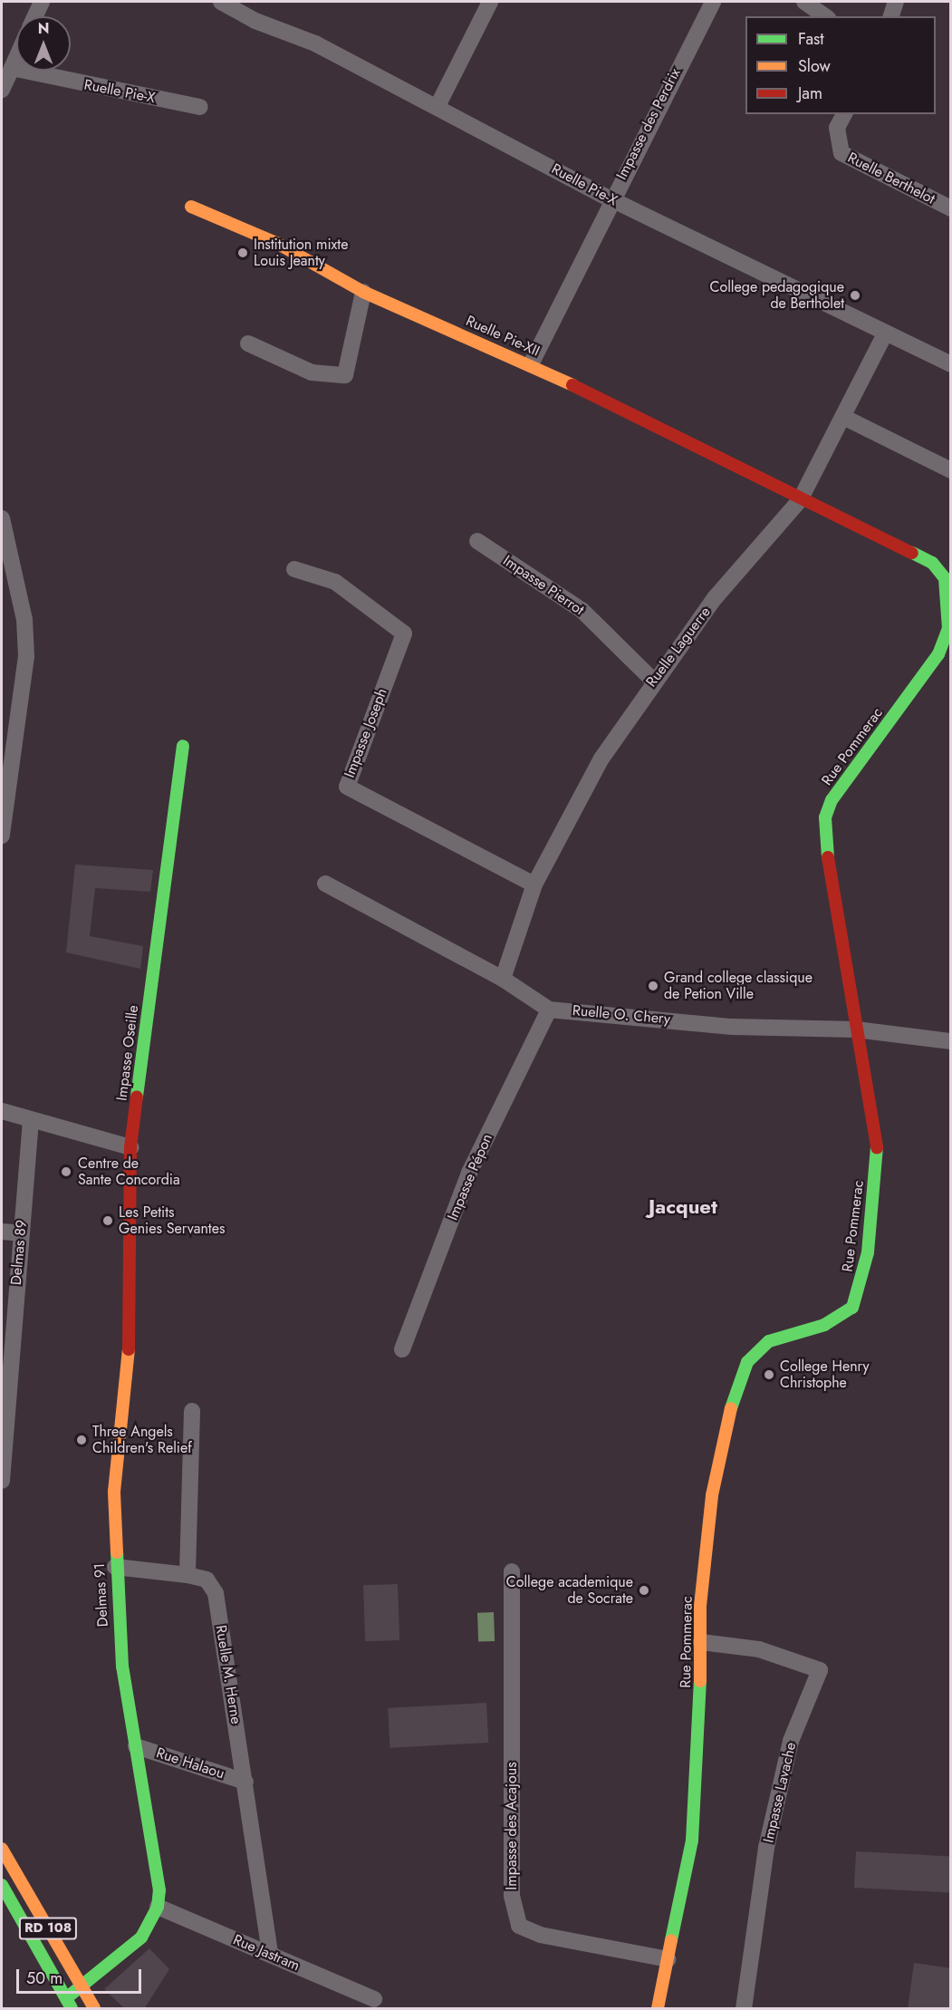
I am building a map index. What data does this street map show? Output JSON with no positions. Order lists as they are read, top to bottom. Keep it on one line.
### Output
{"streets":{"street":["Ruelle Pie-X","Impasse des Perdrix","Ruelle Berthelot","Ruelle Pie-XII","Impasse Pierrot","Ruelle Laguerre","Impasse Joseph","Rue Pommerac","Ruelle O. Chery","Impasse Oseille","Impasse Pépon","Delmas 89","Delmas 91","Ruelle M. Herne","Rue Halaou","Impasse Lavache","Impasse des Acajous","RD 108","Rue Jastram"]},"crossings":[["Ruelle Pie-X","Impasse des Perdrix"],["Ruelle Pie-X","Ruelle Laguerre"],["Impasse des Perdrix","Ruelle Pie-XII"],["Ruelle Pie-XII","Ruelle Laguerre"],["Ruelle Pie-XII","Rue Pommerac"],["Impasse Pierrot","Ruelle Laguerre"],["Ruelle Laguerre","Impasse Joseph"],["Ruelle Laguerre","Rue Pommerac"],["Ruelle Laguerre","Ruelle O. Chery"],["Rue Pommerac","Ruelle O. Chery"],["Rue Pommerac","Impasse Lavache"],["Rue Pommerac","Impasse des Acajous"],["Ruelle O. Chery","Impasse Pépon"],["Impasse Oseille","Delmas 91"],["Delmas 91","Ruelle M. Herne"],["Delmas 91","Rue Halaou"],["Delmas 91","RD 108"],["Delmas 91","Rue Jastram"],["Ruelle M. Herne","Rue Halaou"],["Ruelle M. Herne","Rue Jastram"]],"districts":["Jacquet"],"places":["Institution mixte Louis Jeanty","College pedagogique de Bertholet","Grand college classique de Petion Ville","Centre de Sante Concordia","Les Petits Genies Servantes","College Henry Christophe","Three Angels Children's Relief","College academique de Socrate"],"legend":["Fast","Slow","Jam"],"scale_bar":"50 m","north":"top"}
